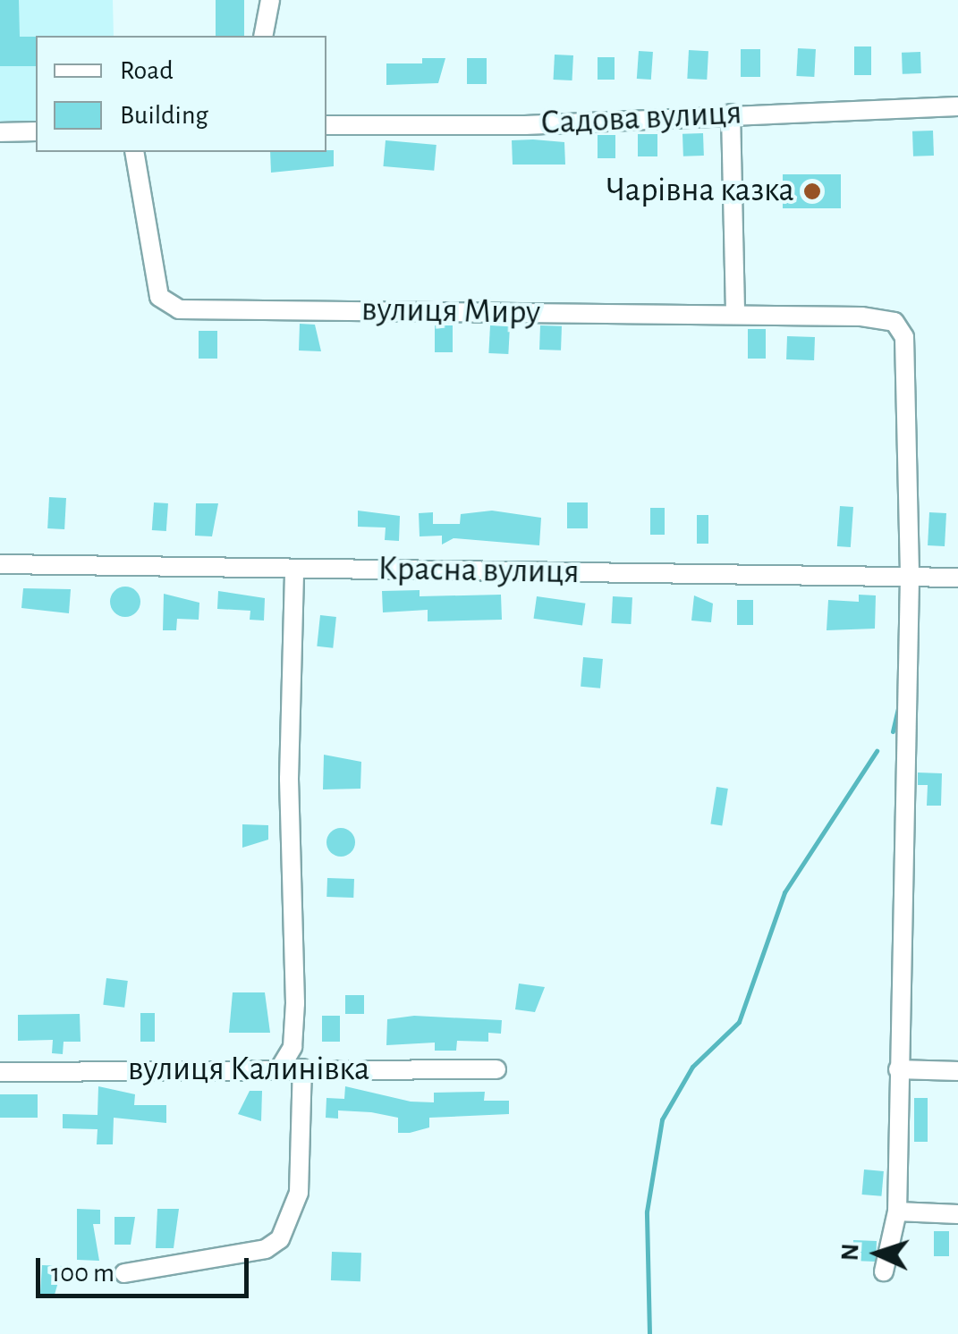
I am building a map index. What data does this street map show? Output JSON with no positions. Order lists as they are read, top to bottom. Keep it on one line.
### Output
{"streets":{"street":["Садова вулиця","вулиця Миру","Красна вулиця","вулиця Калинівка"]},"crossings":[["вулиця Миру","Красна вулиця"]],"places":["Чарівна казка"],"legend":["Road","Building"],"scale_bar":"100 m","north":"left"}
